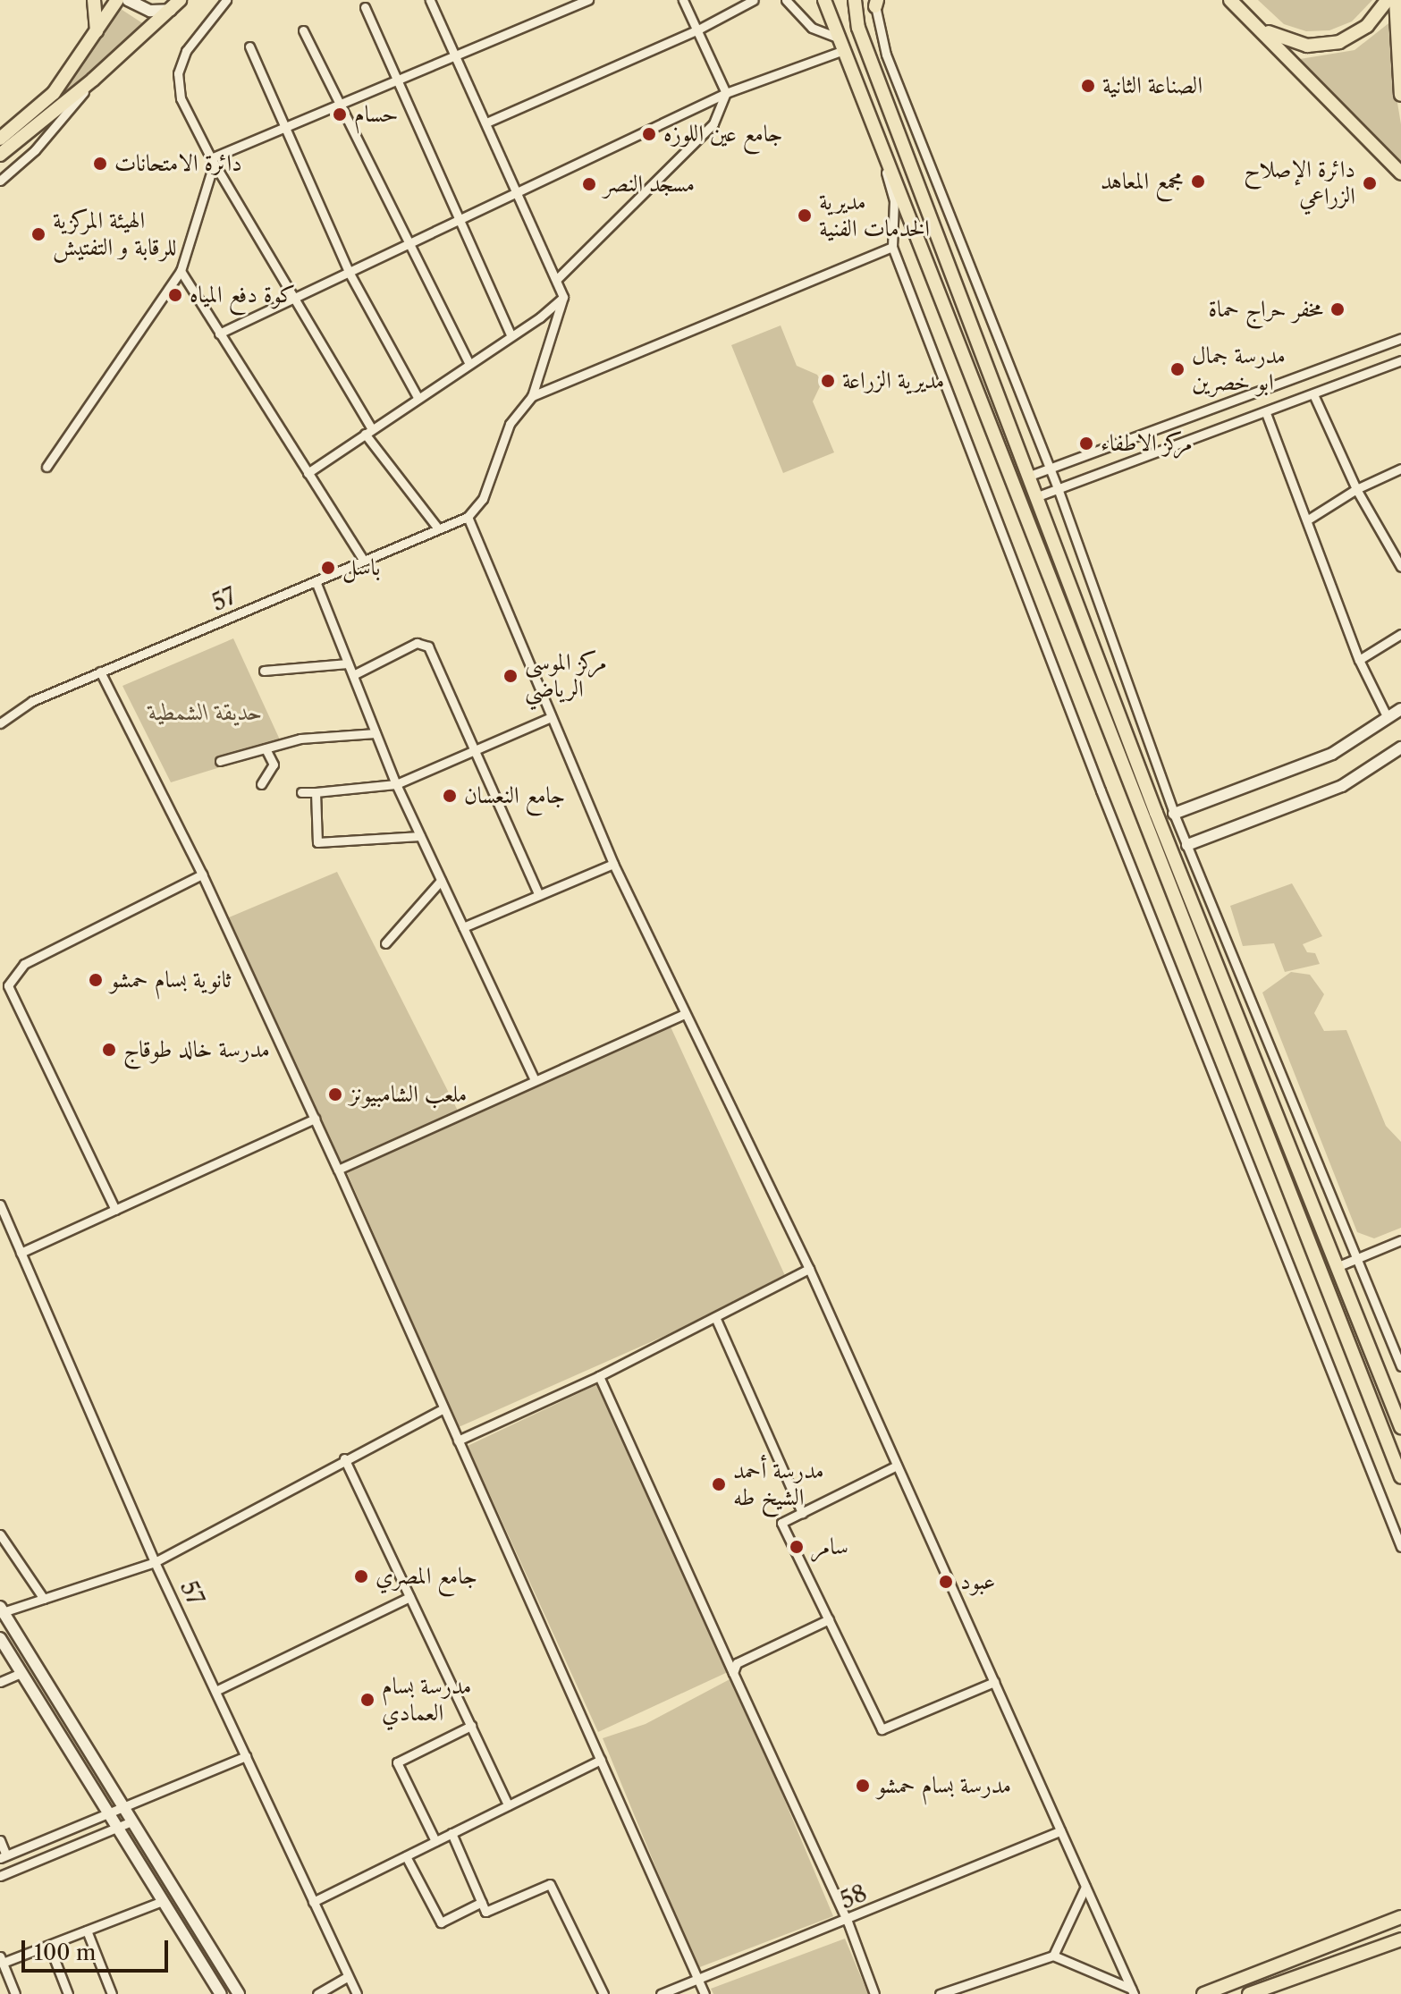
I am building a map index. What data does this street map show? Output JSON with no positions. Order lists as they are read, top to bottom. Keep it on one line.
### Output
{"streets":{"street":["57","58"]},"parks":["حديقة الشمطية"],"places":["الصناعة الثانية","حسام","جامع عين اللوزه","دائرة الامتحانات","مجمع المعاهد","دائرة الإصلاح الزراعي","مسجد النصر","مديرية الخدمات الفنية","الهيئة المركزية للرقابة و التفتيش","كوة دفع المياه","مخفر حراج حماة","مدرسة جمال ابو خصرين","مديرية الزراعة","مركز الاطفاء","باسل","مركز الموسى الرياضي","جامع النعسان","ثانوية بسام حمشو","مدرسة خالد طوقاج","ملعب الشامبيونز","مدرسة أحمد الشيخ طه","سامر","جامع المصري","عبود","مدرسة بسام العمادي","مدرسة بسام حمشو"],"scale_bar":"100 m"}
